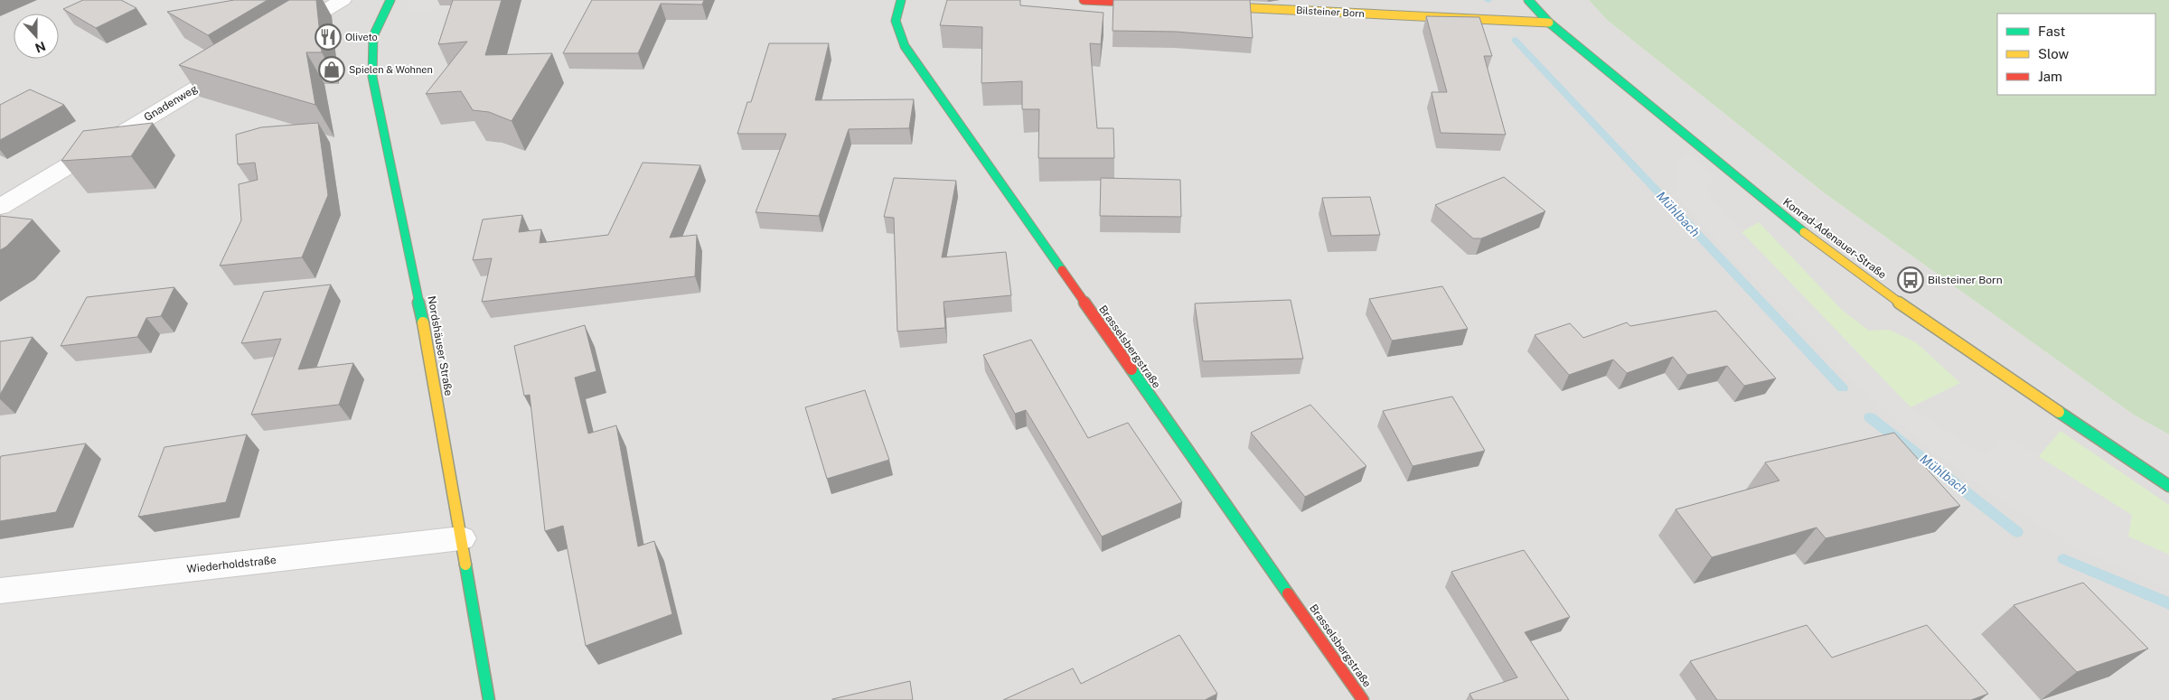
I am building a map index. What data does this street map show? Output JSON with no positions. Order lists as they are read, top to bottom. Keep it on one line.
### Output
{"streets":{"street":["Bilsteiner Born","Gnadenweg","Konrad-Adenauer-Straße","Nordshäuser Straße","Brasselsbergstraße","Wiederholdstraße"]},"crossings":[["Bilsteiner Born","Konrad-Adenauer-Straße"],["Nordshäuser Straße","Wiederholdstraße"]],"water":["Mühlbach"],"places":{"restaurant":["Oliveto"],"shop":["Spielen & Wohnen"],"bus stop":["Bilsteiner Born"]},"legend":["Fast","Slow","Jam"],"north":"bottom"}
